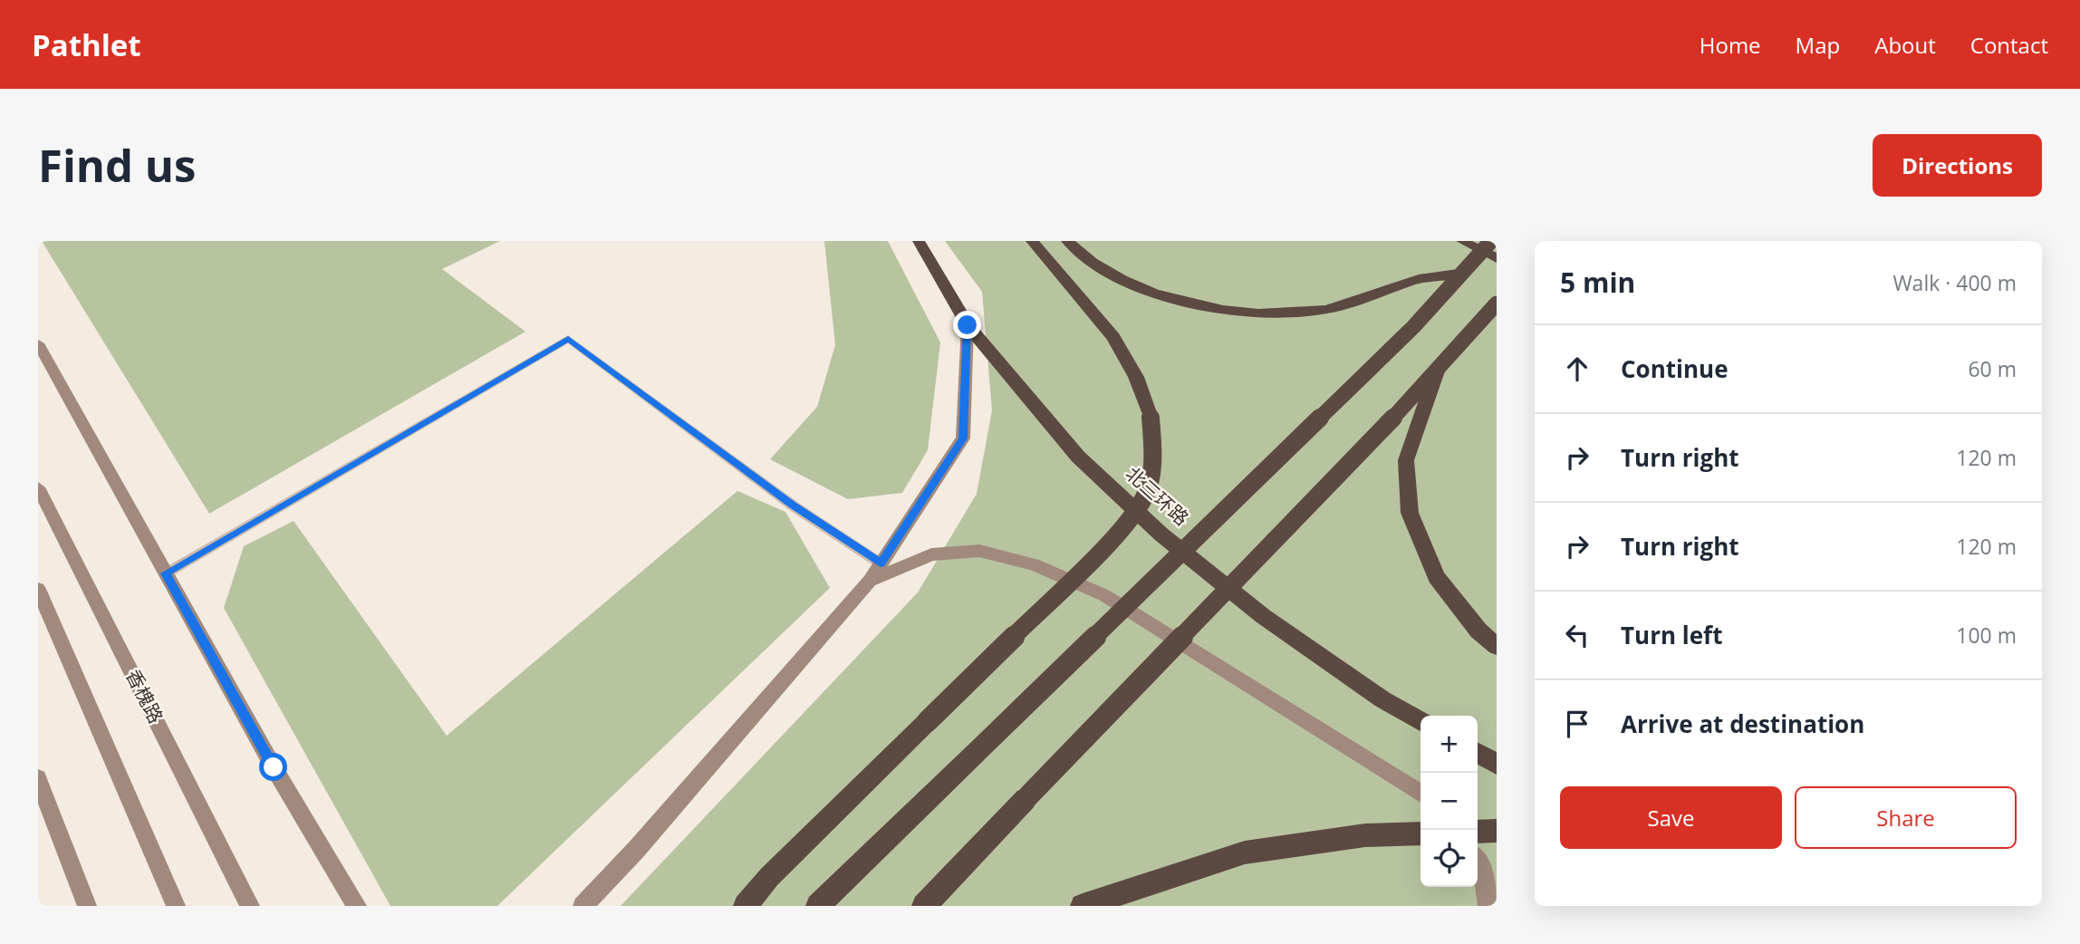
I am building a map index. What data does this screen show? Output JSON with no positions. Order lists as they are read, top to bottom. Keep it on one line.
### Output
{"streets":{"highway":["北三环路"],"main road":["香槐路"]},"page":{"header":"Pathlet","nav":["Home","Map","About","Contact"],"buttons":["Directions",["Save","Share"]],"title":"Find us","heading":["5 min","Walk · 400 m"],"list":[["Continue","60 m"],["Turn right","120 m"],["Turn right","120 m"],["Turn left","100 m"],"Arrive at destination"],"map_buttons":["+","−"]}}
